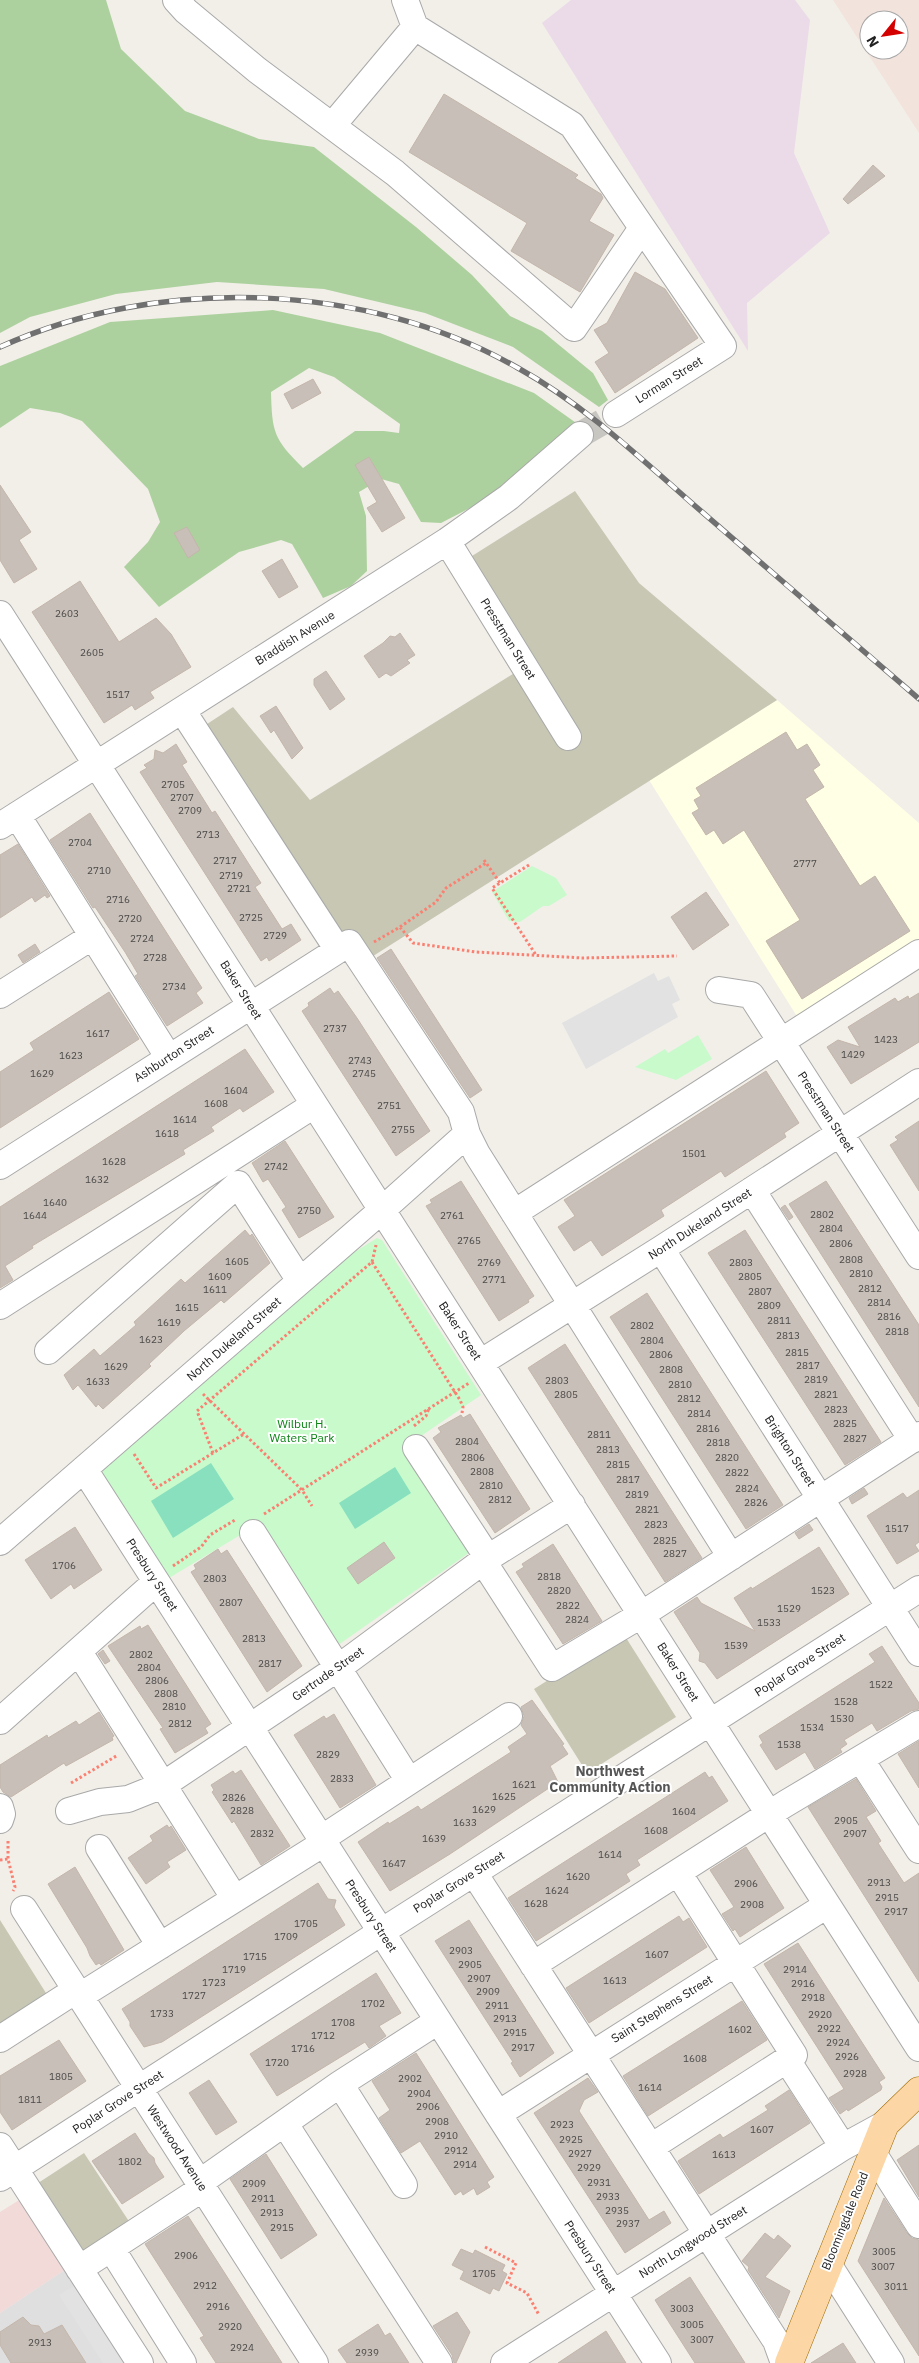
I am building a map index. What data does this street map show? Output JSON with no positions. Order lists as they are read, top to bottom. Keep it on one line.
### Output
{"streets":{"main road":["Bloomingdale Road"],"street":["Lorman Street","Braddish Avenue","Presstman Street","Baker Street","Ashburton Street","North Dukeland Street","Brighton Street","Presbury Street","Poplar Grove Street","Gertrude Street","Saint Stephens Street","Westwood Avenue","North Longwood Street"]},"crossings":[["Braddish Avenue","Presstman Street"],["Braddish Avenue","Baker Street"],["Presstman Street","North Dukeland Street"],["Baker Street","Ashburton Street"],["Baker Street","North Dukeland Street"],["Baker Street","Poplar Grove Street"],["Baker Street","Gertrude Street"],["Baker Street","Saint Stephens Street"],["North Dukeland Street","Brighton Street"],["North Dukeland Street","Presbury Street"],["Brighton Street","Poplar Grove Street"],["Presbury Street","Poplar Grove Street"],["Presbury Street","Gertrude Street"],["Presbury Street","Saint Stephens Street"],["Presbury Street","North Longwood Street"],["Poplar Grove Street","Westwood Avenue"],["Bloomingdale Road","North Longwood Street"]],"districts":["Northwest Community Action"],"parks":["Wilbur H. Waters Park"],"house_numbers":["2603","2605","1517","2705","2707","2709","2713","2704","2717","2777","2710","2719","2721","2716","2725","2720","2729","2724","2728","2734","2737","1617","1423","1429","1623","2743","1629","2745","1604","1608","2751","1614","2755","1618","1501","1628","2742","1632","1640","2750","2802","1644","2761","2804","2765","2806","2808","1605","2769","2803","2810","1609","2805","2771","2812","1611","2807","2814","2809","1615","2816","2811","1619","2802","2818","2813","1623","2804","2815","2806","2817","1629","2808","2819","2803","1633","2810","2805","2821","2812","2823","2814","2825","2816","2811","2827","2804","2818","2813","2806","2820","2815","2808","2822","2817","2810","2824","2819","2812","2826","2821","2823","1517","2825","2827","1706","2818","2803","2820","1523","2807","2822","1529","2824","1533","2813","1539","2802","2817","2804","2806","1522","2808","1528","2810","1530","2812","1534","1538","2829","2833","1621","1625","2826","1629","2828","1604","2905","1633","1608","2832","2907","1639","1614","1647","1620","2913","2906","1624","2915","1628","2908","2917","1705","1709","2903","1607","1715","2905","1719","2914","2907","1613","1723","2916","2909","1727","2918","1702","2911","1733","2920","2913","1708","2922","1602","2915","1712","2924","2917","1716","2926","1608","1720","2928","1805","2902","1614","2904","1811","2906","2908","2923","1607","2910","2925","2912","2927","1613","1802","2914","2929","2931","2909","2933","2911","2935","2913","2937","2915","3005","2906","3007","1705","2912","3011","2916","3003","3005","2920","3007","2913","2924","2939"],"north":"bottom left"}
